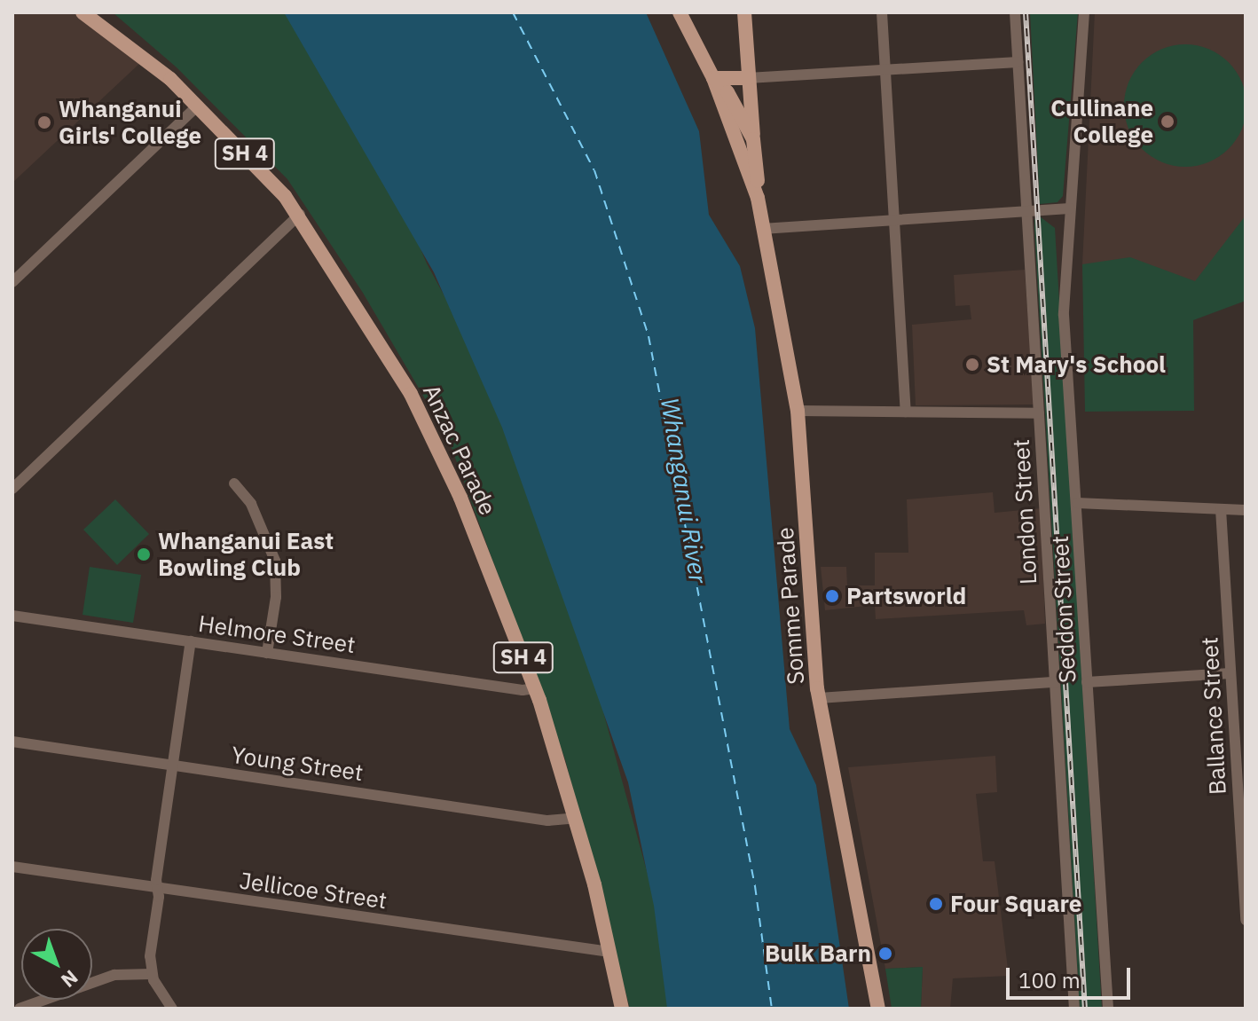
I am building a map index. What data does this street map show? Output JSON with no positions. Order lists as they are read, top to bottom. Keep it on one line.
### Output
{"streets":{"main road":["SH 4","Anzac Parade","Somme Parade"],"street":["London Street","Seddon Street","Helmore Street","Ballance Street","Young Street","Jellicoe Street"]},"crossings":[["Anzac Parade","Helmore Street"],["Anzac Parade","Young Street"],["Anzac Parade","Jellicoe Street"]],"water":["Whanganui River"],"places":["Cullinane College","Whanganui Girls' College","St Mary's School","Whanganui East Bowling Club","Partsworld","Four Square","Bulk Barn"],"scale_bar":"100 m","north":"bottom right"}
